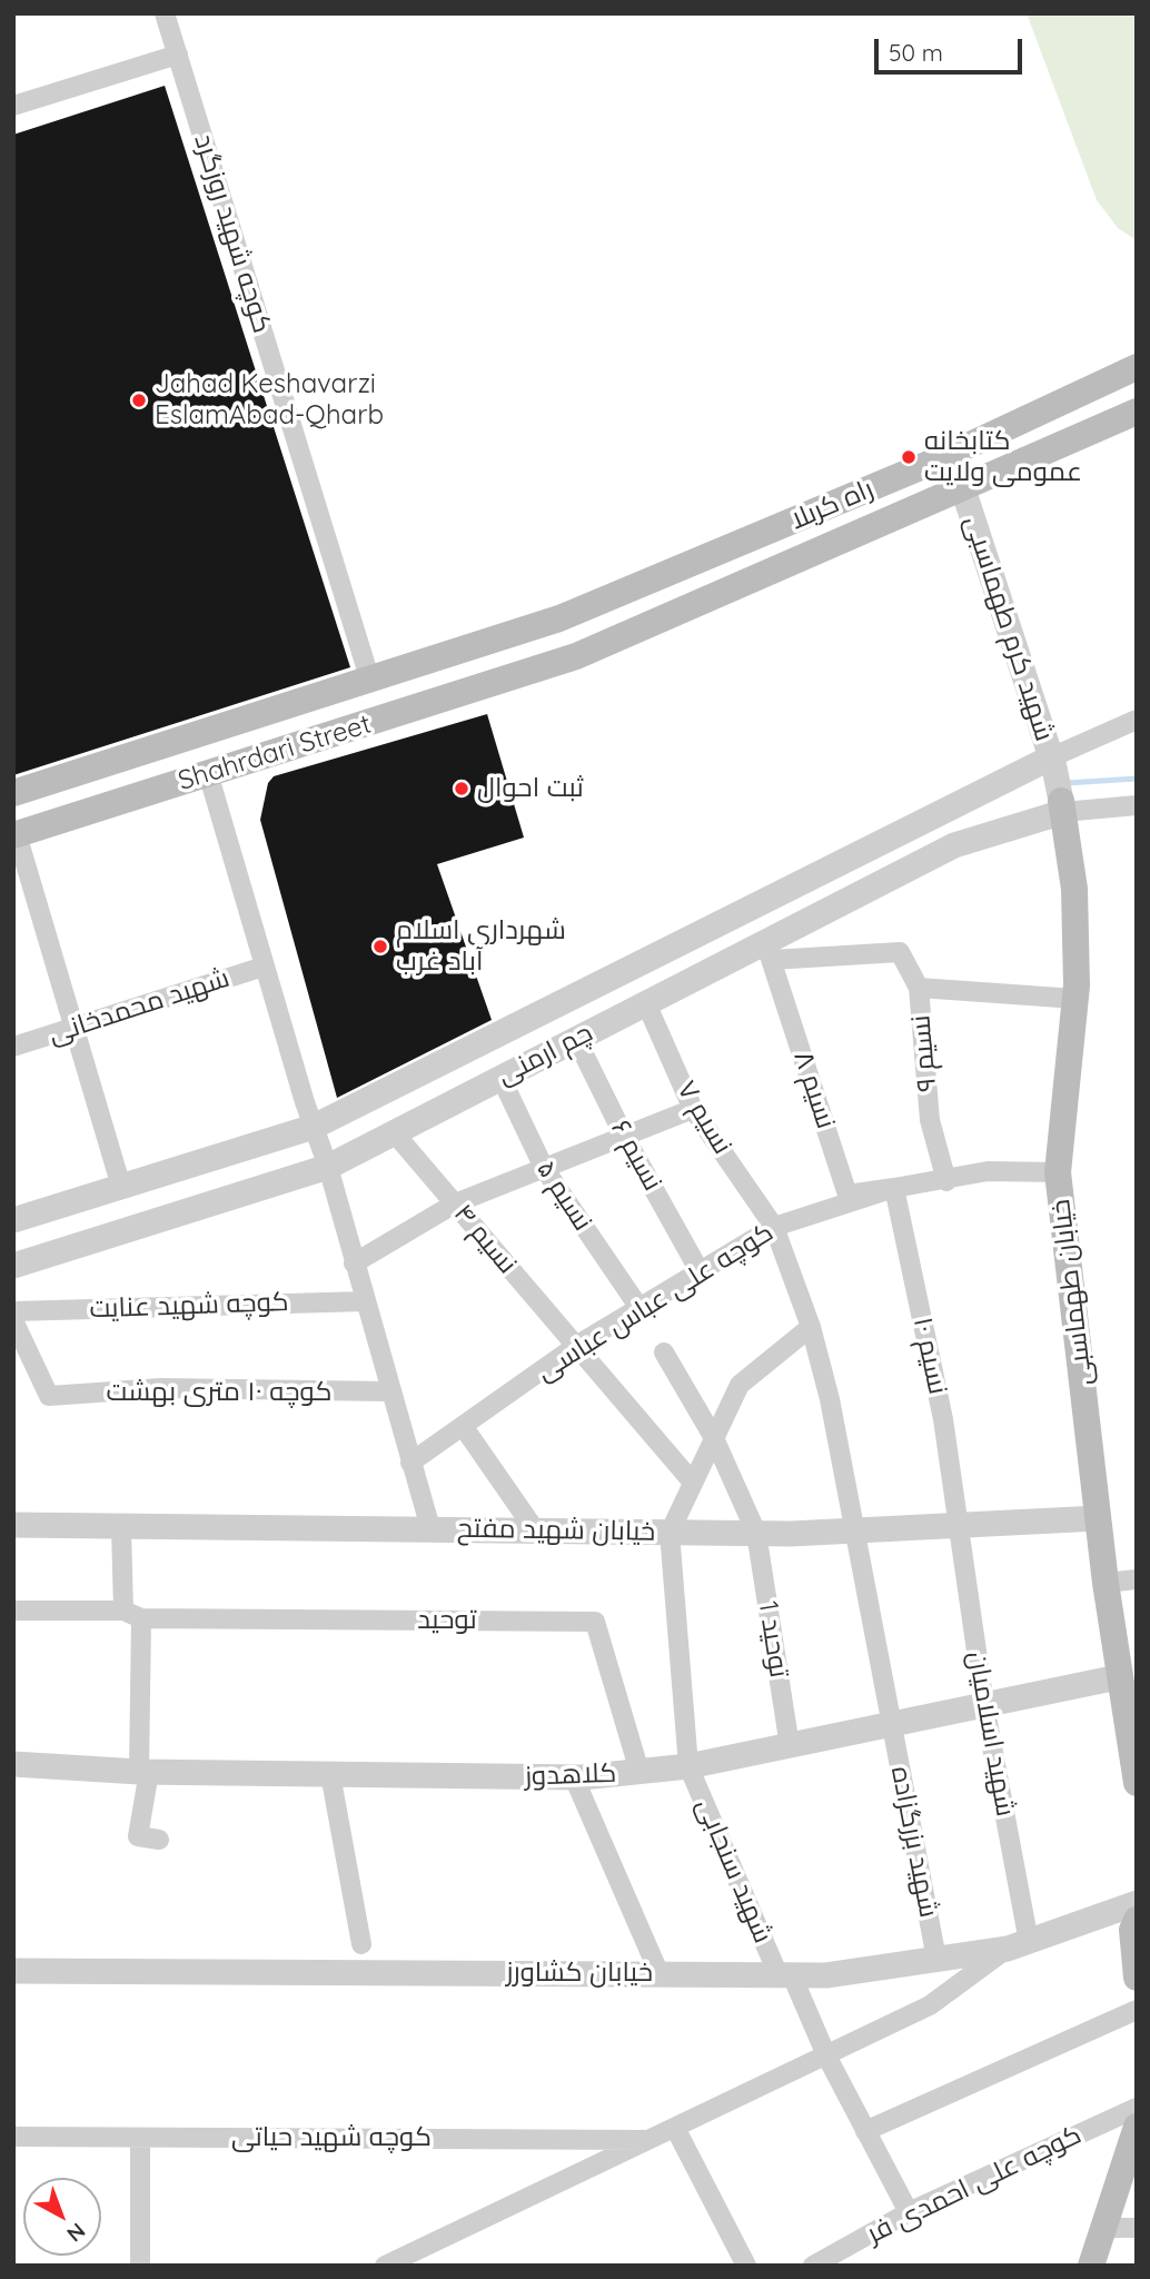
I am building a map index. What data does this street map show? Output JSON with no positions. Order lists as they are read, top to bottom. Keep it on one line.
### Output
{"streets":{"main road":["راه کربلا","Shahrdari Street","خیابان طهماسبی"],"street":["کوچه شهید روزگرد","شهید کرم طهماسبی","شهید محمدخانی","نسیم ۹","چم ارمنی","نسیم ۸","نسیم ۷","نسیم ۶","نسیم ۵","نسیم ۴","کوچه علی عباس عباسی","کوچه شهید عنایت","نسیم ۱۰","کوچه ۱۰ متری بهشت","خیابان شهید مفتح","توحید","توحید 1","شهید اسلامیان","کلاهدوز","شهید بزرگزاده","شهید سنجابی","خیابان کشاورز","کوچه شهید حیاتی","کوچه علی احمدی فر"]},"crossings":[["کوچه شهید روزگرد","Shahrdari Street"],["راه کربلا","شهید کرم طهماسبی"],["راه کربلا","Shahrdari Street"],["شهید کرم طهماسبی","چم ارمنی"],["شهید کرم طهماسبی","خیابان طهماسبی"],["نسیم ۹","خیابان طهماسبی"],["نسیم ۹","کوچه علی عباس عباسی"],["چم ارمنی","نسیم ۸"],["چم ارمنی","نسیم ۷"],["چم ارمنی","نسیم ۶"],["چم ارمنی","نسیم ۵"],["چم ارمنی","نسیم ۴"],["چم ارمنی","خیابان طهماسبی"],["نسیم ۸","کوچه علی عباس عباسی"],["نسیم ۸","نسیم ۱۰"],["نسیم ۷","کوچه علی عباس عباسی"],["نسیم ۷","خیابان شهید مفتح"],["نسیم ۷","شهید بزرگزاده"],["نسیم ۶","کوچه علی عباس عباسی"],["نسیم ۵","کوچه علی عباس عباسی"],["نسیم ۴","کوچه علی عباس عباسی"],["خیابان طهماسبی","کوچه علی عباس عباسی"],["خیابان طهماسبی","خیابان شهید مفتح"],["خیابان طهماسبی","کلاهدوز"],["کوچه علی عباس عباسی","نسیم ۱۰"],["نسیم ۱۰","خیابان شهید مفتح"],["نسیم ۱۰","شهید اسلامیان"],["خیابان شهید مفتح","توحید 1"],["خیابان شهید مفتح","شهید اسلامیان"],["خیابان شهید مفتح","شهید بزرگزاده"],["خیابان شهید مفتح","شهید سنجابی"],["توحید","کلاهدوز"],["توحید 1","کلاهدوز"],["شهید اسلامیان","کلاهدوز"],["شهید اسلامیان","خیابان کشاورز"],["کلاهدوز","شهید بزرگزاده"],["کلاهدوز","شهید سنجابی"],["شهید بزرگزاده","خیابان کشاورز"],["شهید سنجابی","خیابان کشاورز"],["شهید سنجابی","کوچه علی احمدی فر"]],"places":["Jahad Keshavarzi EslamAbad-Qharb","کتابخانه عمومی ولایت","ثبت احوال","شهرداری اسلام آباد غرب"],"scale_bar":"50 m","north":"bottom right"}
